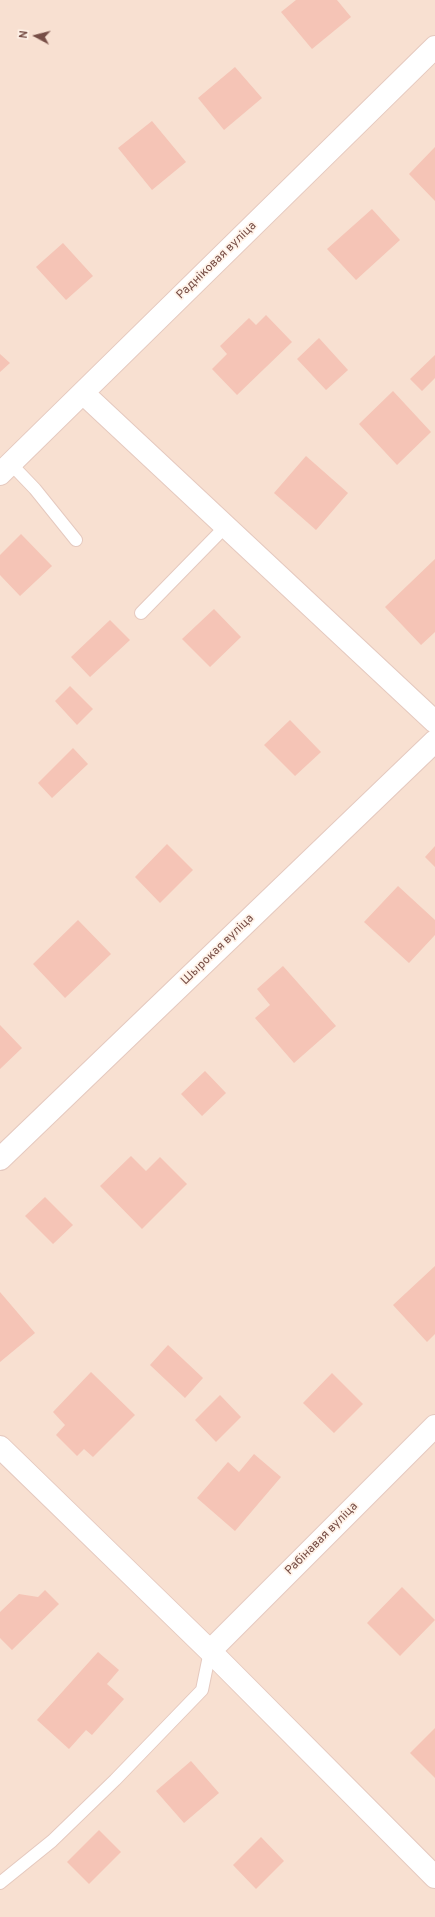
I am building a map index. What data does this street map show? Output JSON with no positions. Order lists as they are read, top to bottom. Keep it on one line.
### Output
{"streets":{"street":["Радніковая вуліца","Шырокая вуліца","Рабінавая вуліца"]},"north":"left"}
